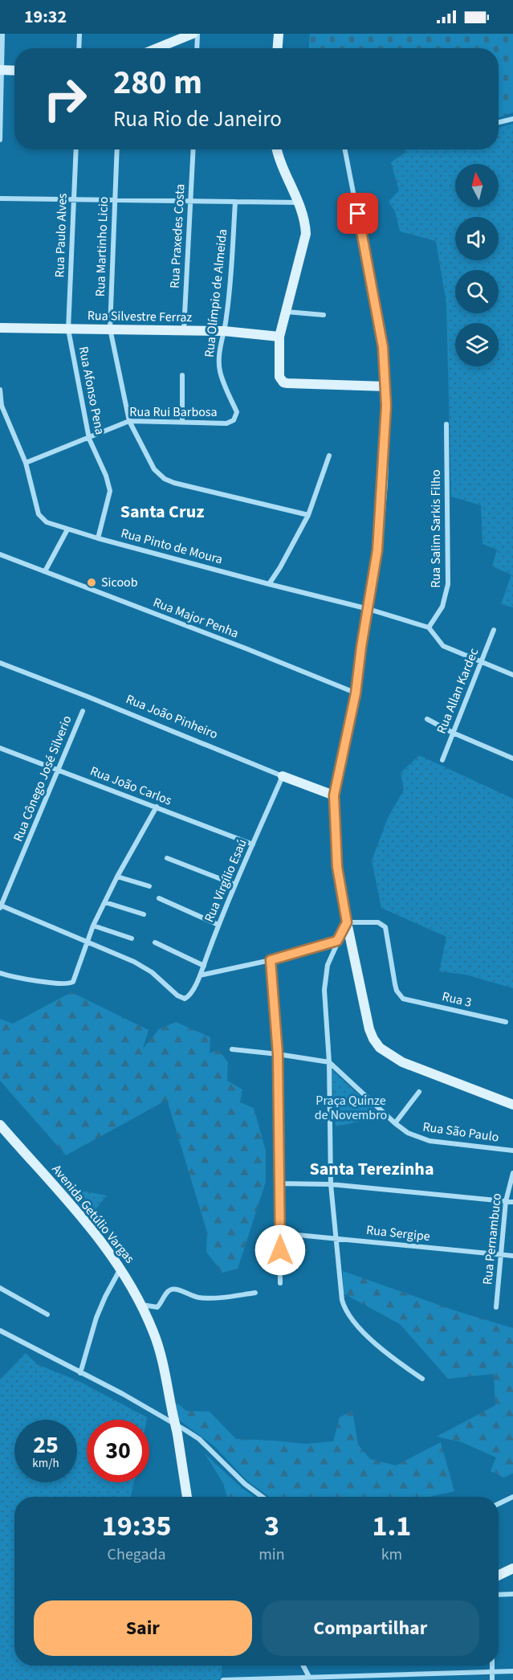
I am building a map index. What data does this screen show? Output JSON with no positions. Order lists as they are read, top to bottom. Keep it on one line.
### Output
{"streets":{"street":["Rua Paulo Alves","Rua Praxedes Costa","Rua Martinho Licio","Rua Olímpio de Almeida","Rua Silvestre Ferraz","Rua Afonso Pena","Rua Rui Barbosa","Rua Salim Sarkis Filho","Rua Pinto de Moura","Rua Major Penha","Rua Allan Kardec","Rua João Pinheiro","Rua Cônego José Silverio","Rua João Carlos","Rua Virgílio Esaú","Rua 3","Rua São Paulo","Avenida Getúlio Vargas","Rua Sergipe","Rua Pernambuco"]},"crossings":[["Rua Paulo Alves","Rua Silvestre Ferraz"],["Rua Paulo Alves","Rua Afonso Pena"],["Rua Praxedes Costa","Rua Silvestre Ferraz"],["Rua Martinho Licio","Rua Silvestre Ferraz"],["Rua Martinho Licio","Rua Rui Barbosa"],["Rua Olímpio de Almeida","Rua Silvestre Ferraz"],["Rua Olímpio de Almeida","Rua Rui Barbosa"],["Rua Silvestre Ferraz","Rua Afonso Pena"],["Rua Afonso Pena","Rua Rui Barbosa"],["Rua Afonso Pena","Rua Pinto de Moura"],["Rua Rui Barbosa","Rua Pinto de Moura"],["Rua Salim Sarkis Filho","Rua Pinto de Moura"],["Rua João Pinheiro","Rua Virgílio Esaú"],["Rua Cônego José Silverio","Rua João Carlos"],["Rua João Carlos","Rua Virgílio Esaú"],["Rua Sergipe","Rua Pernambuco"]],"districts":["Santa Cruz","Santa Terezinha"],"parks":["Praça Quinze de Novembro"],"places":["Sicoob"],"north":"top","page":{"status":"19:32","turn":["280 m","Rua Rio de Janeiro"],"speed":"25 km/h","limit":"30","eta":["19:35","Chegada","3","min","1.1","km"],"buttons":["Sair","Compartilhar"]}}
